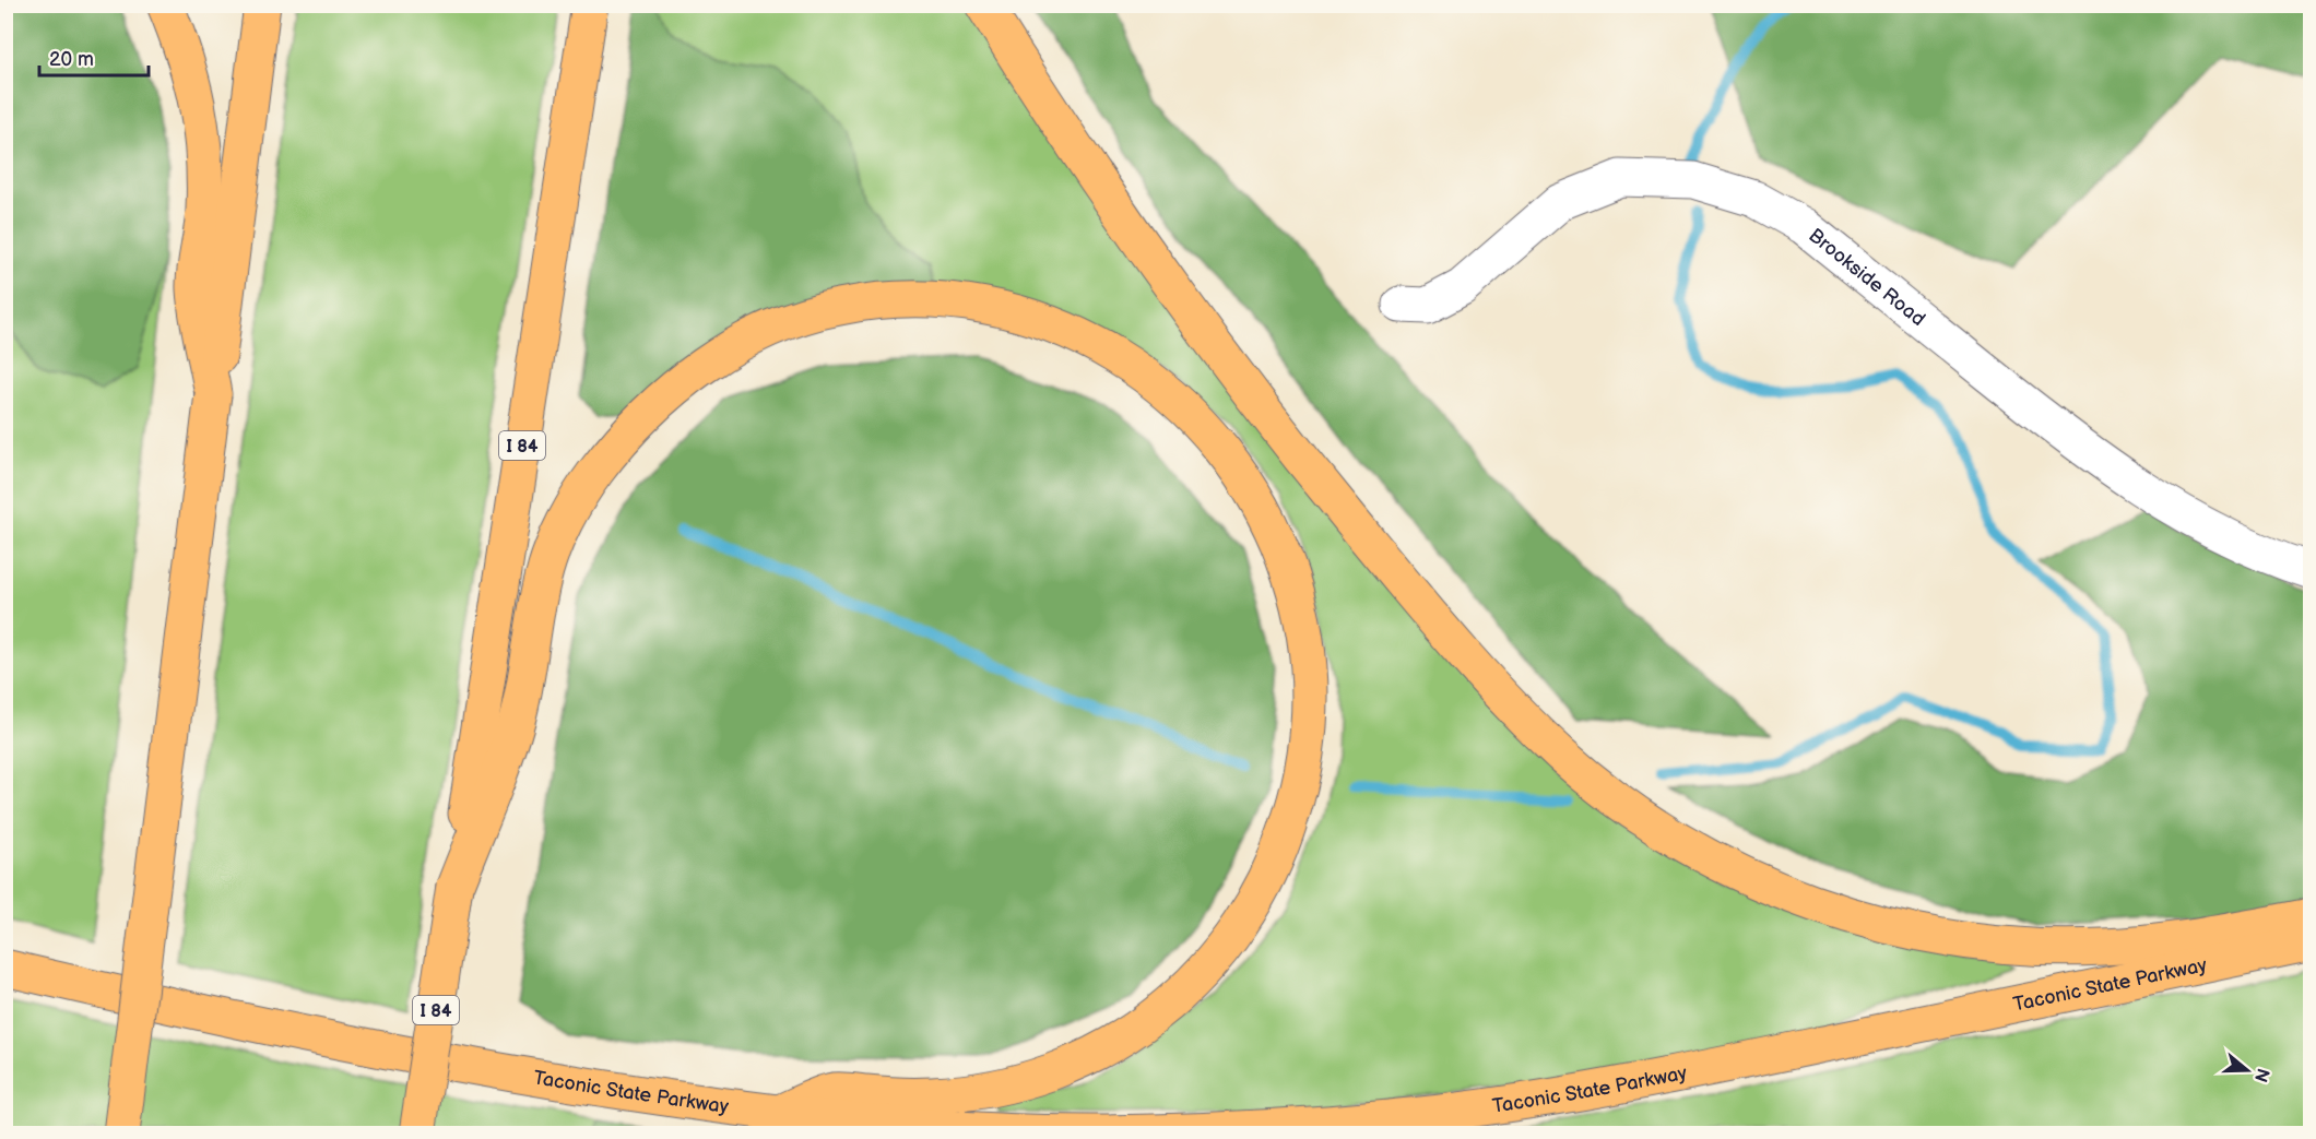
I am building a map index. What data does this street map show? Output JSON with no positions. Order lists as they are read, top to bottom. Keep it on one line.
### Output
{"streets":{"highway":["I 84","Taconic State Parkway"],"street":["Brookside Road"]},"scale_bar":"20 m","north":"right"}
